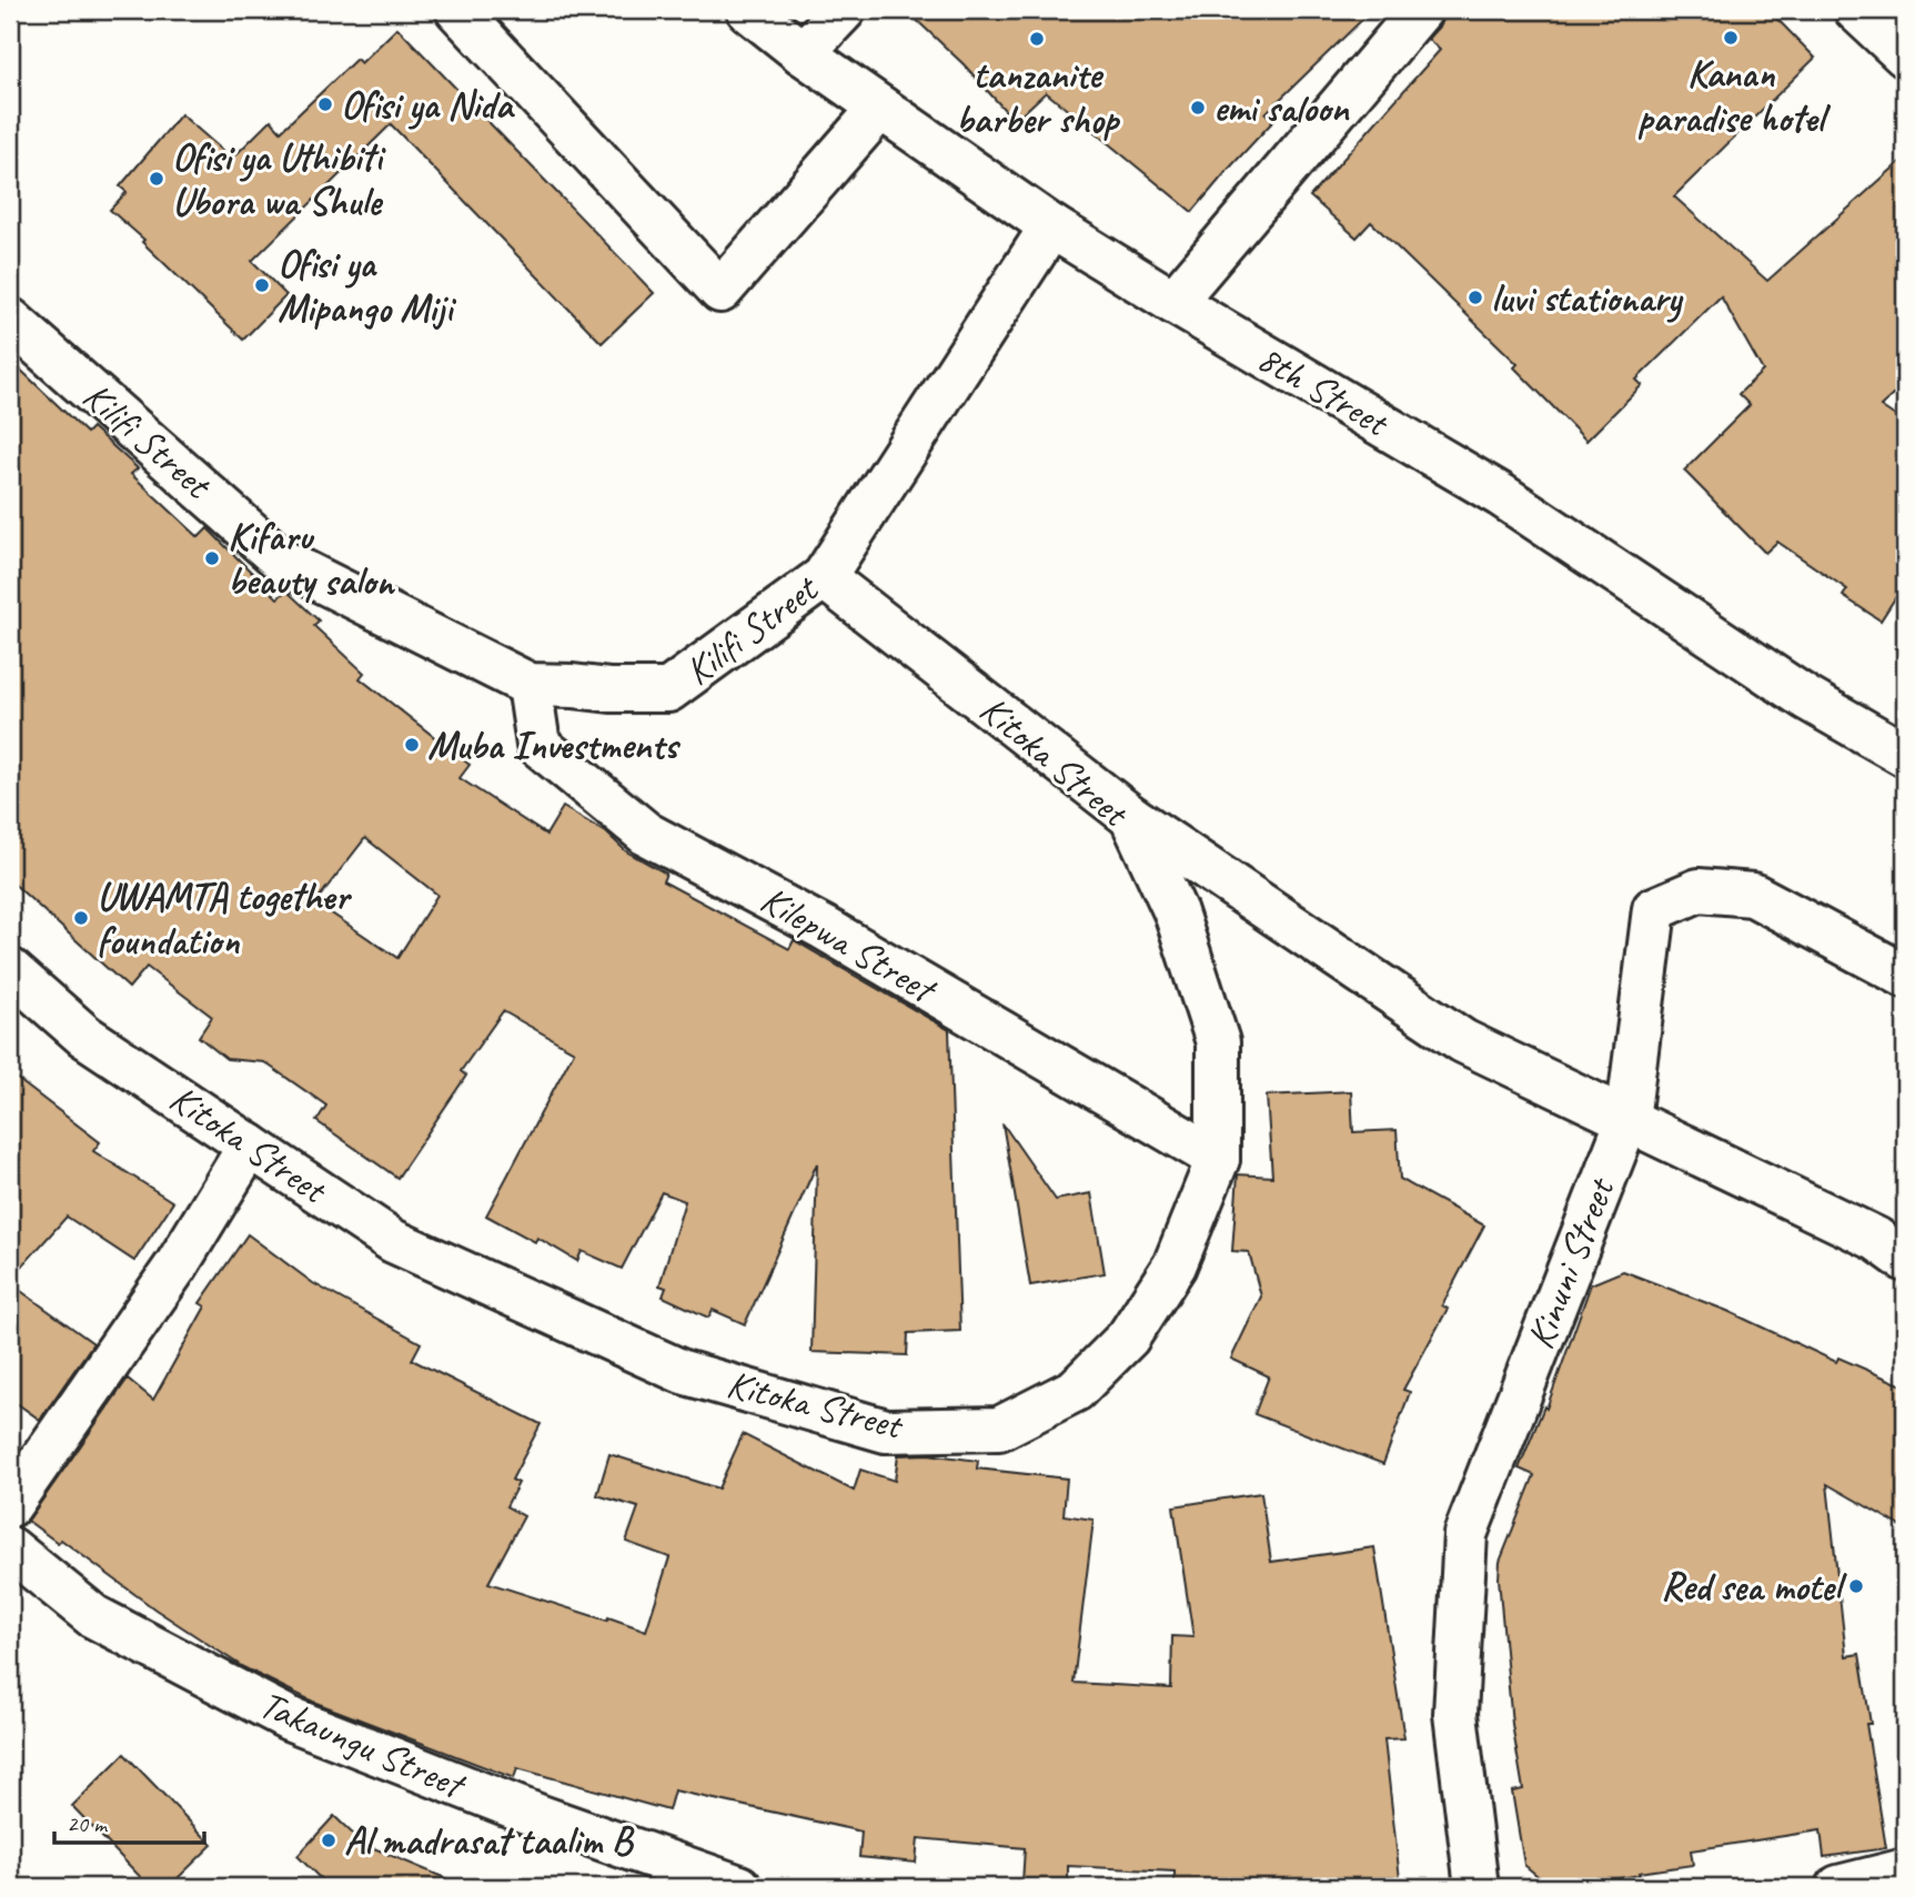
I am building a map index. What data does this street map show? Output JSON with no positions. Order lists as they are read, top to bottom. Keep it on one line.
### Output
{"streets":{"street":["8th Street","Kilifi Street","Kitoka Street","Kilepwa Street","Kinuni Street","Takaungu Street"]},"crossings":[["8th Street","Kilifi Street"],["Kilifi Street","Kitoka Street"],["Kilifi Street","Kilepwa Street"],["Kitoka Street","Kilepwa Street"]],"places":["Kanan paradise hotel","tanzanite barber shop","Ofisi ya Nida","emi saloon","Ofisi ya Uthibiti Ubora wa Shule","Ofisi ya Mipango Miji","luvi stationary","Kifaru beauty salon","Muba Investments","UWAMTA together foundation","Red sea motel","Al madrasat taalim B"],"scale_bar":"20 m"}
